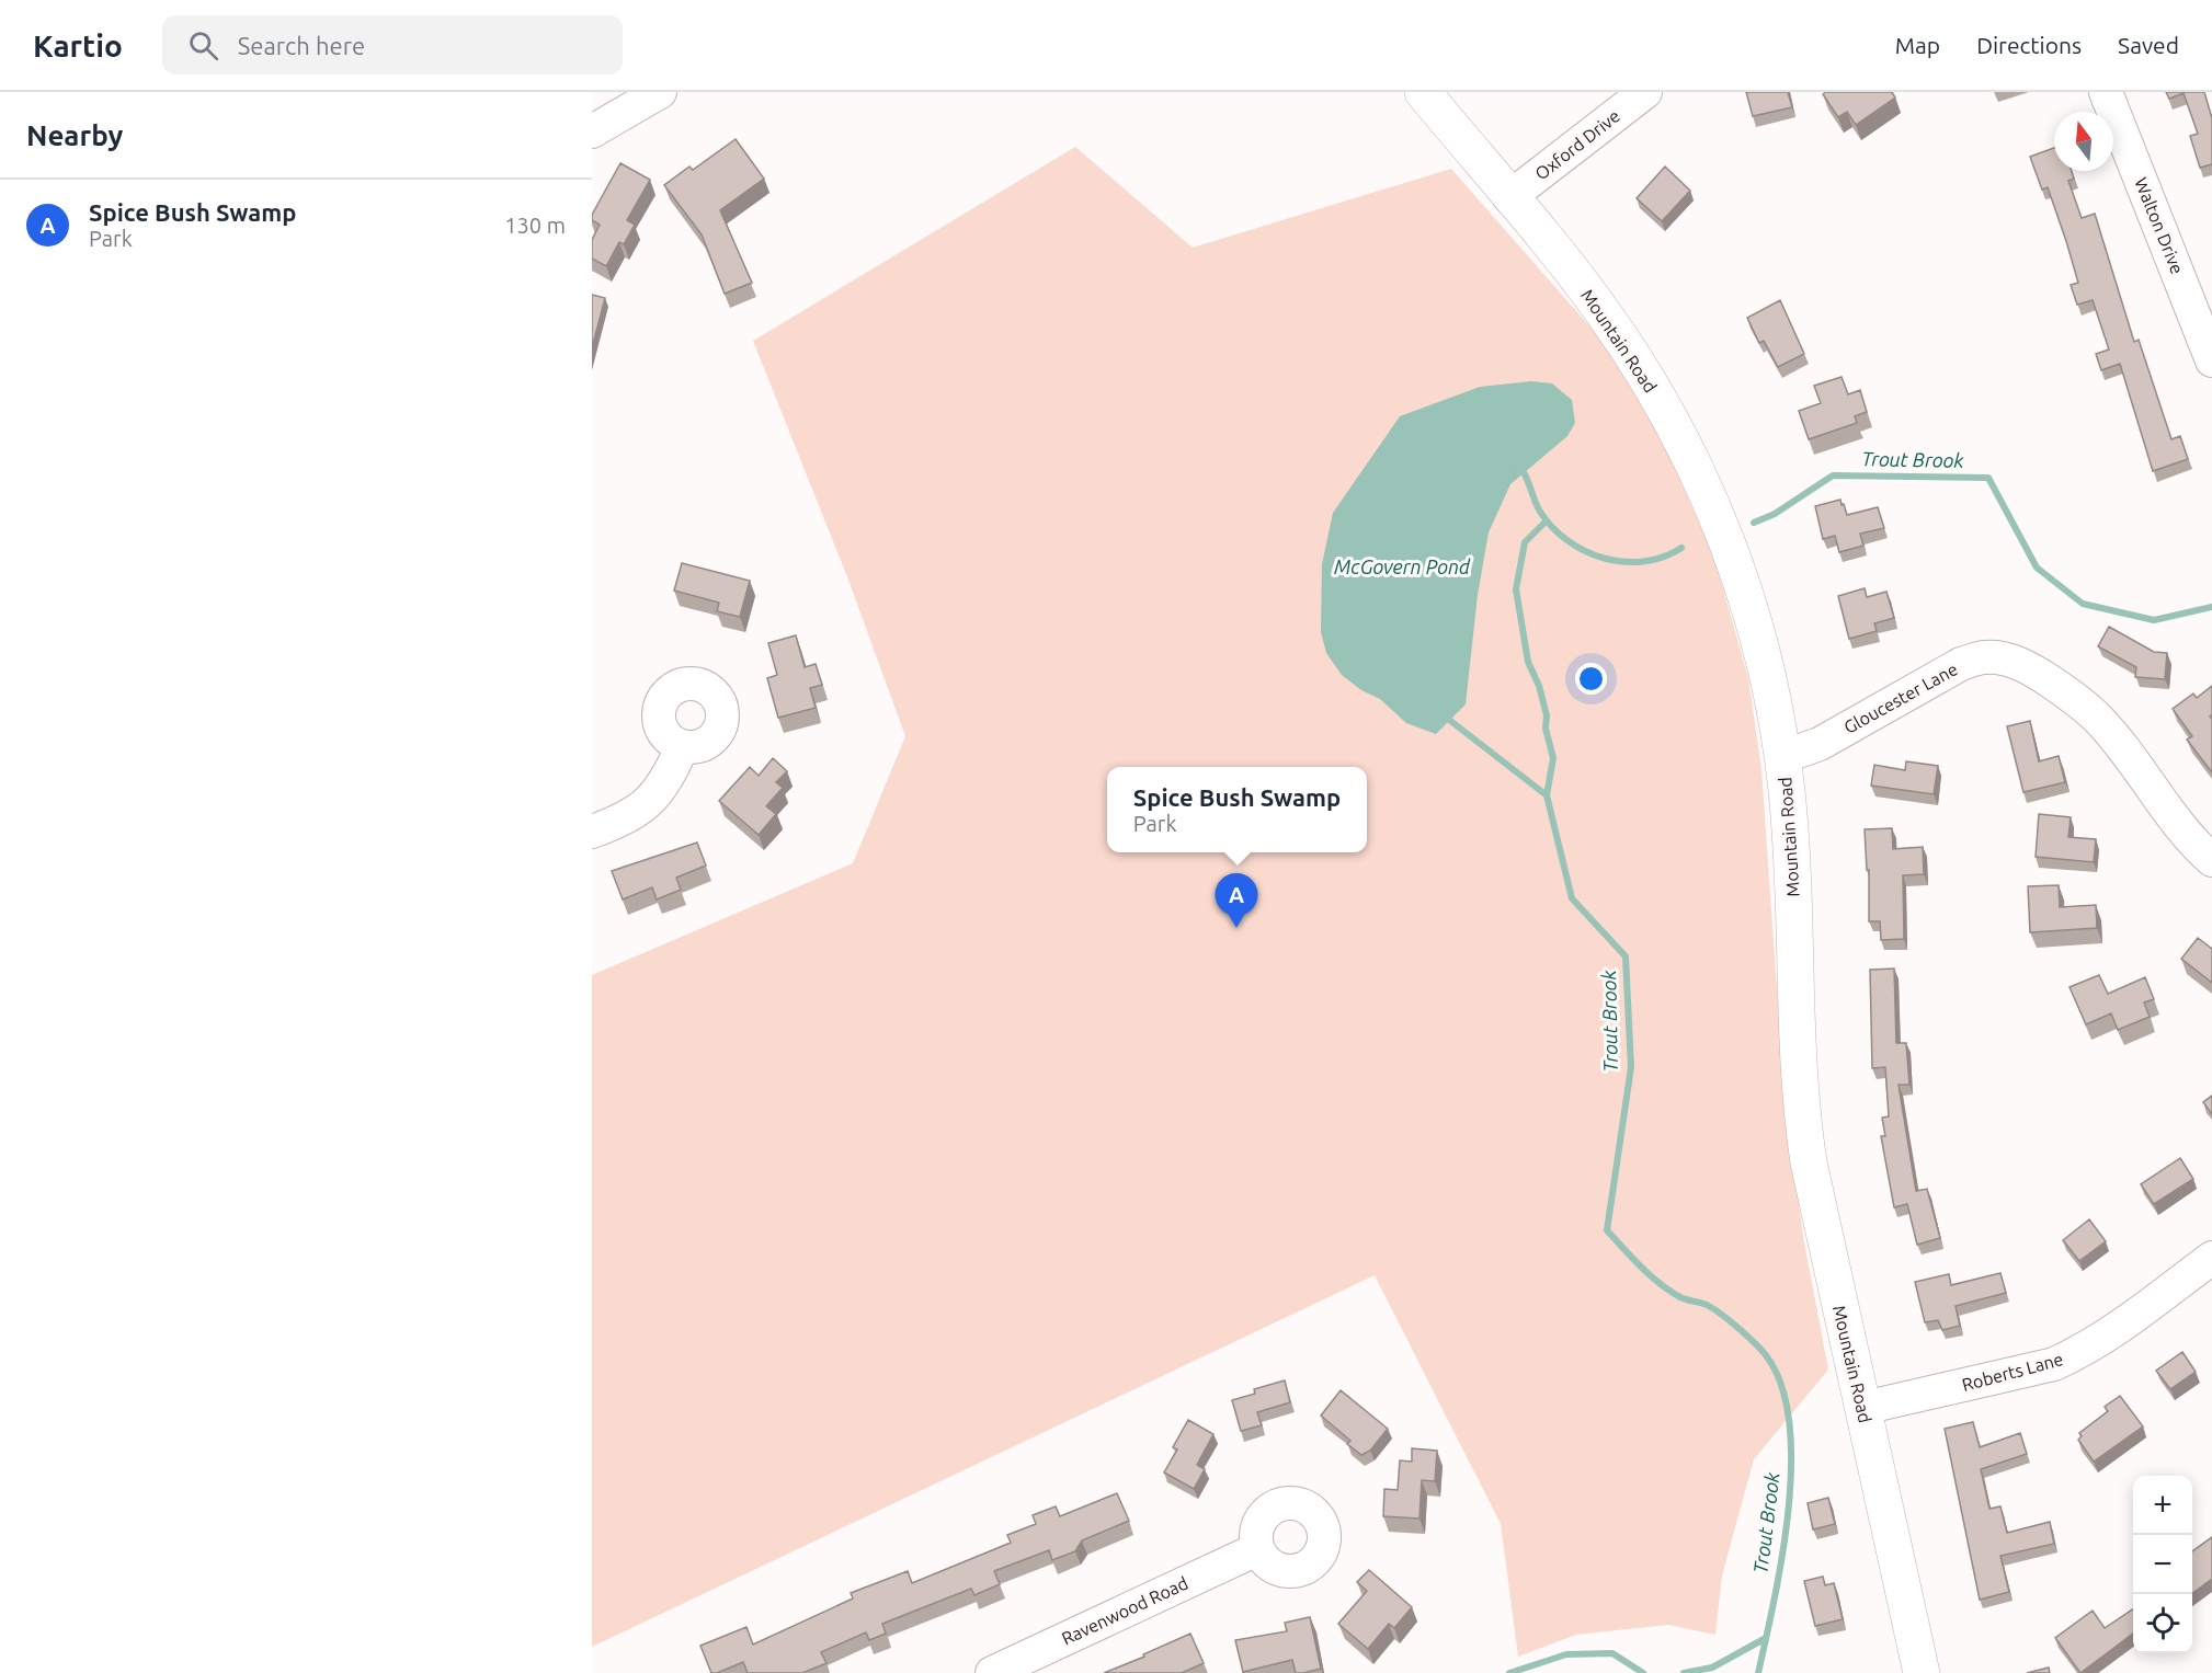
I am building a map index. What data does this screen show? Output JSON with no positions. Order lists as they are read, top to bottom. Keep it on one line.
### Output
{"streets":{"main road":["Mountain Road"],"street":["Oxford Drive","Walton Drive","Gloucester Lane","Roberts Lane","Ravenwood Road"]},"crossings":[["Oxford Drive","Mountain Road"],["Mountain Road","Gloucester Lane"],["Mountain Road","Roberts Lane"]],"water":["Trout Brook","McGovern Pond"],"north":"top","page":{"header":"Kartio","search":"Search here","nav":["Map","Directions","Saved"],"heading":"Nearby","list":[{"mark":"A","name":"Spice Bush Swamp","note":"Park","value":"130 m"}],"popup":["Spice Bush Swamp","Park"],"pins":"A","map_buttons":["+","−"]}}
